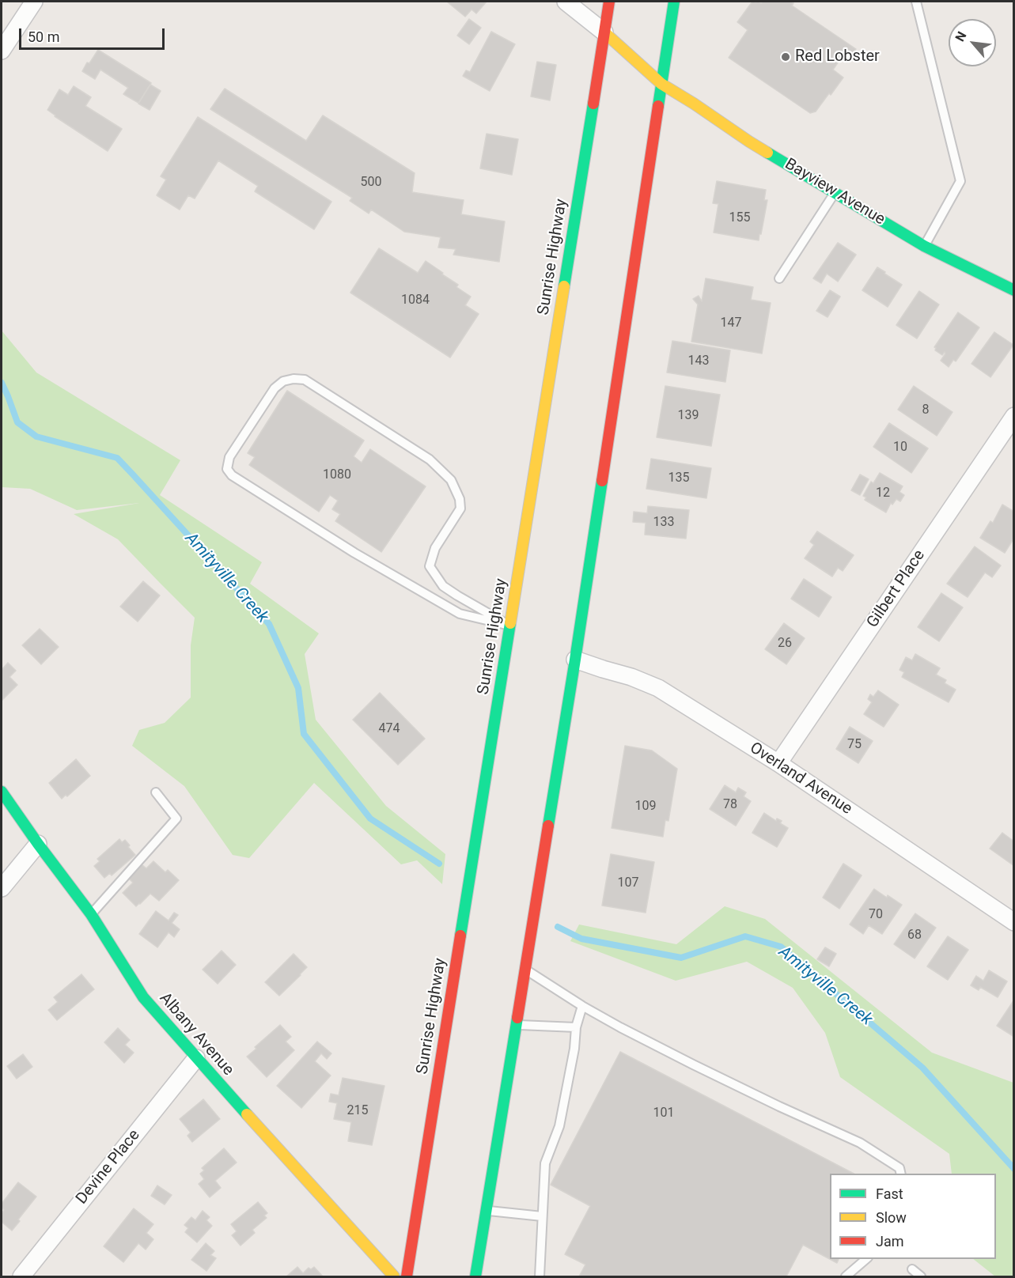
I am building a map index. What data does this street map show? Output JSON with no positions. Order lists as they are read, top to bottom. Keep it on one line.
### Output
{"streets":{"main road":["Bayview Avenue","Sunrise Highway","Albany Avenue"],"street":["Gilbert Place","Overland Avenue","Devine Place"]},"crossings":[["Bayview Avenue","Sunrise Highway"],["Gilbert Place","Overland Avenue"],["Albany Avenue","Devine Place"]],"water":["Amityville Creek"],"places":["Red Lobster"],"house_numbers":["500","155","1084","147","143","8","139","10","1080","135","12","133","26","474","75","78","109","107","70","68","215","101"],"legend":["Fast","Slow","Jam"],"scale_bar":"50 m","north":"top left"}
